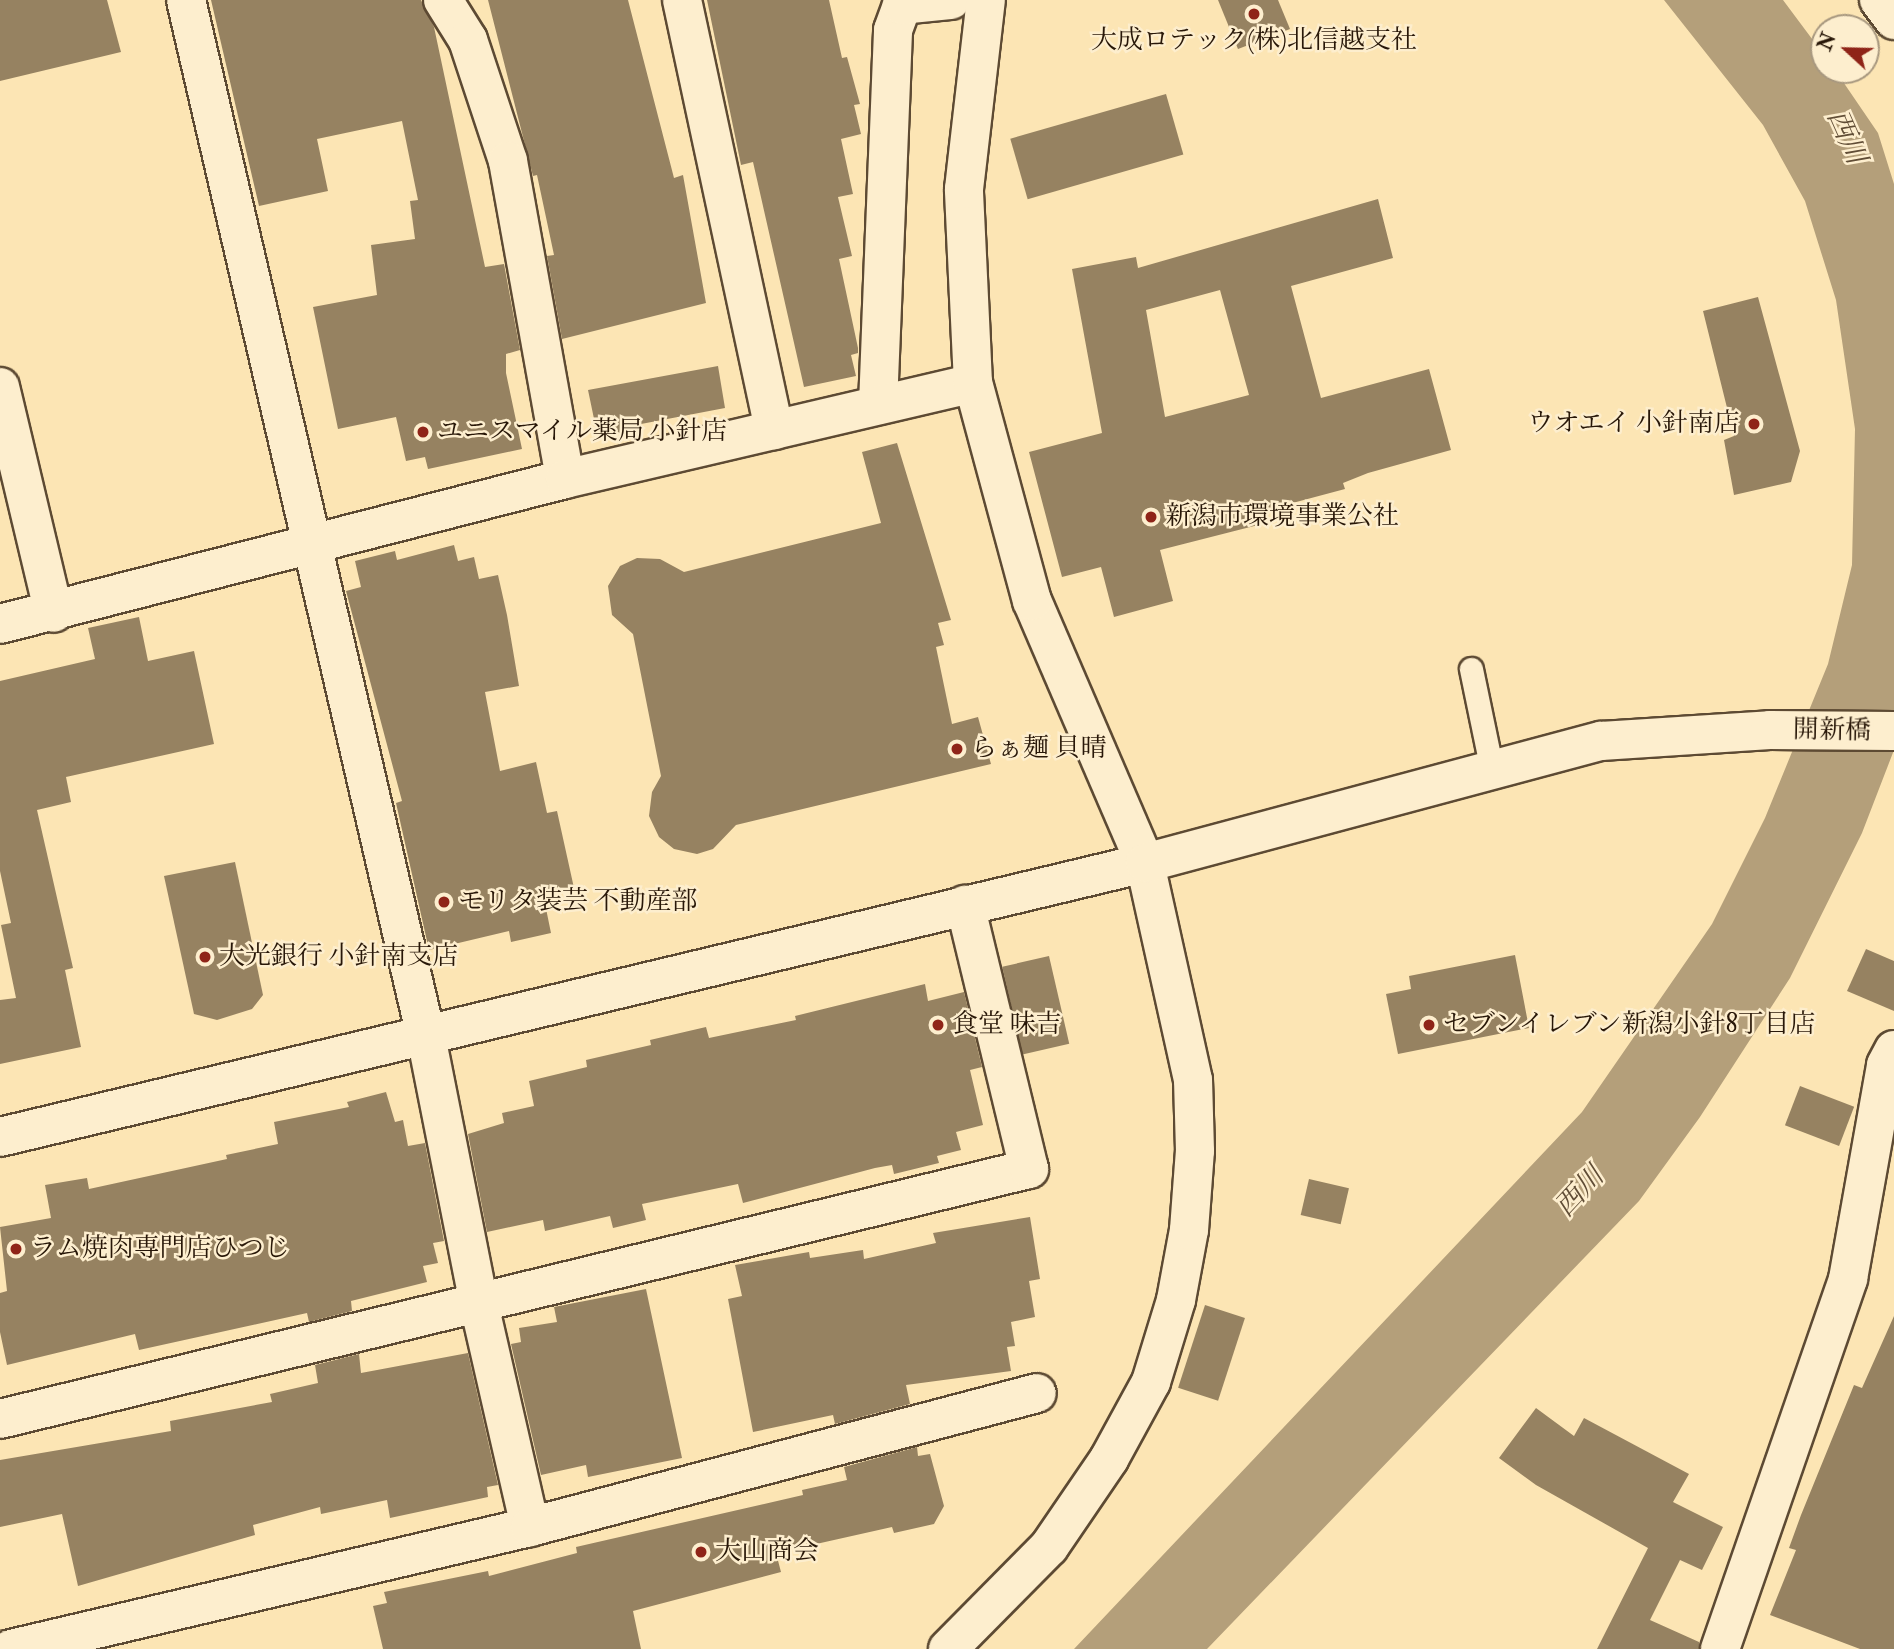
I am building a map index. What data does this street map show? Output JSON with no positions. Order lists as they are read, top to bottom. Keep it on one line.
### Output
{"streets":{"street":["開新橋"]},"water":["西川"],"places":["大成ロテック(株)北信越支社","ウオエイ 小針南店","ユニスマイル薬局 小針店","新潟市環境事業公社","らぁ麺 貝晴","モリタ装芸 不動産部","大光銀行 小針南支店","食堂 味吉","セブンイレブン新潟小針8丁目店","ラム焼肉専門店ひつじ","大山商会"],"north":"left"}
